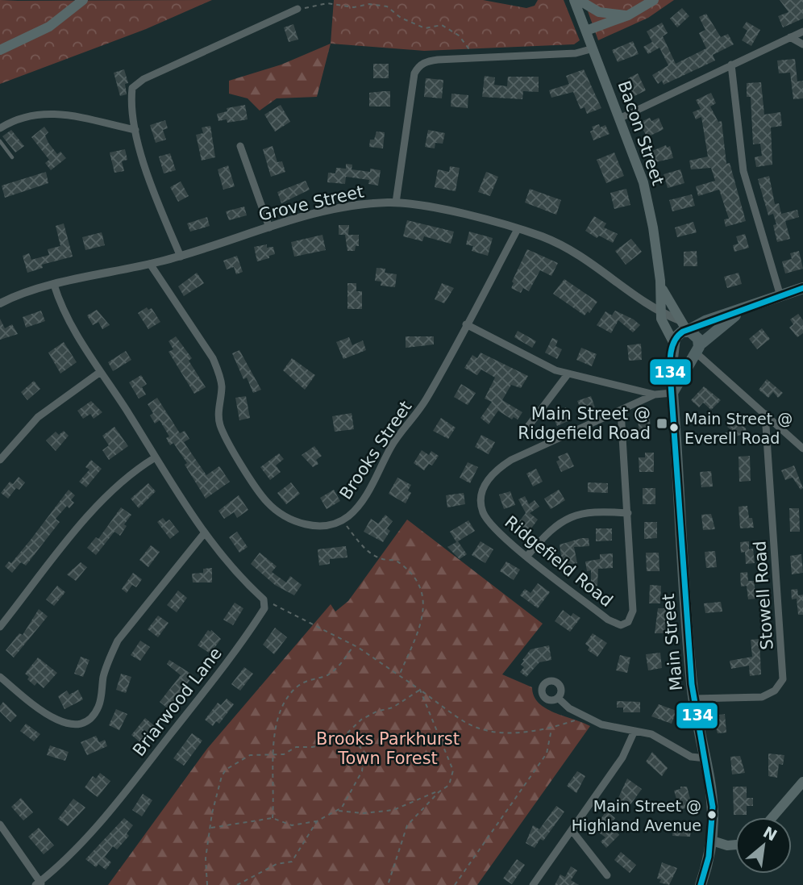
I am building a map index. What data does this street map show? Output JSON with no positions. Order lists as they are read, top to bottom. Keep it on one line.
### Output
{"streets":{"main road":["Bacon Street","Main Street"],"street":["Grove Street","Brooks Street","Ridgefield Road","Stowell Road","Briarwood Lane"]},"crossings":[["Bacon Street","Grove Street"],["Bacon Street","Main Street"],["Grove Street","Brooks Street"],["Ridgefield Road","Main Street"],["Stowell Road","Main Street"]],"parks":["Brooks Parkhurst Town Forest"],"places":{"transit":["Main Street @ Ridgefield Road"],"other":["Main Street @ Everell Road","Main Street @ Highland Avenue"]},"lines":["transit line 134"],"north":"top right"}
